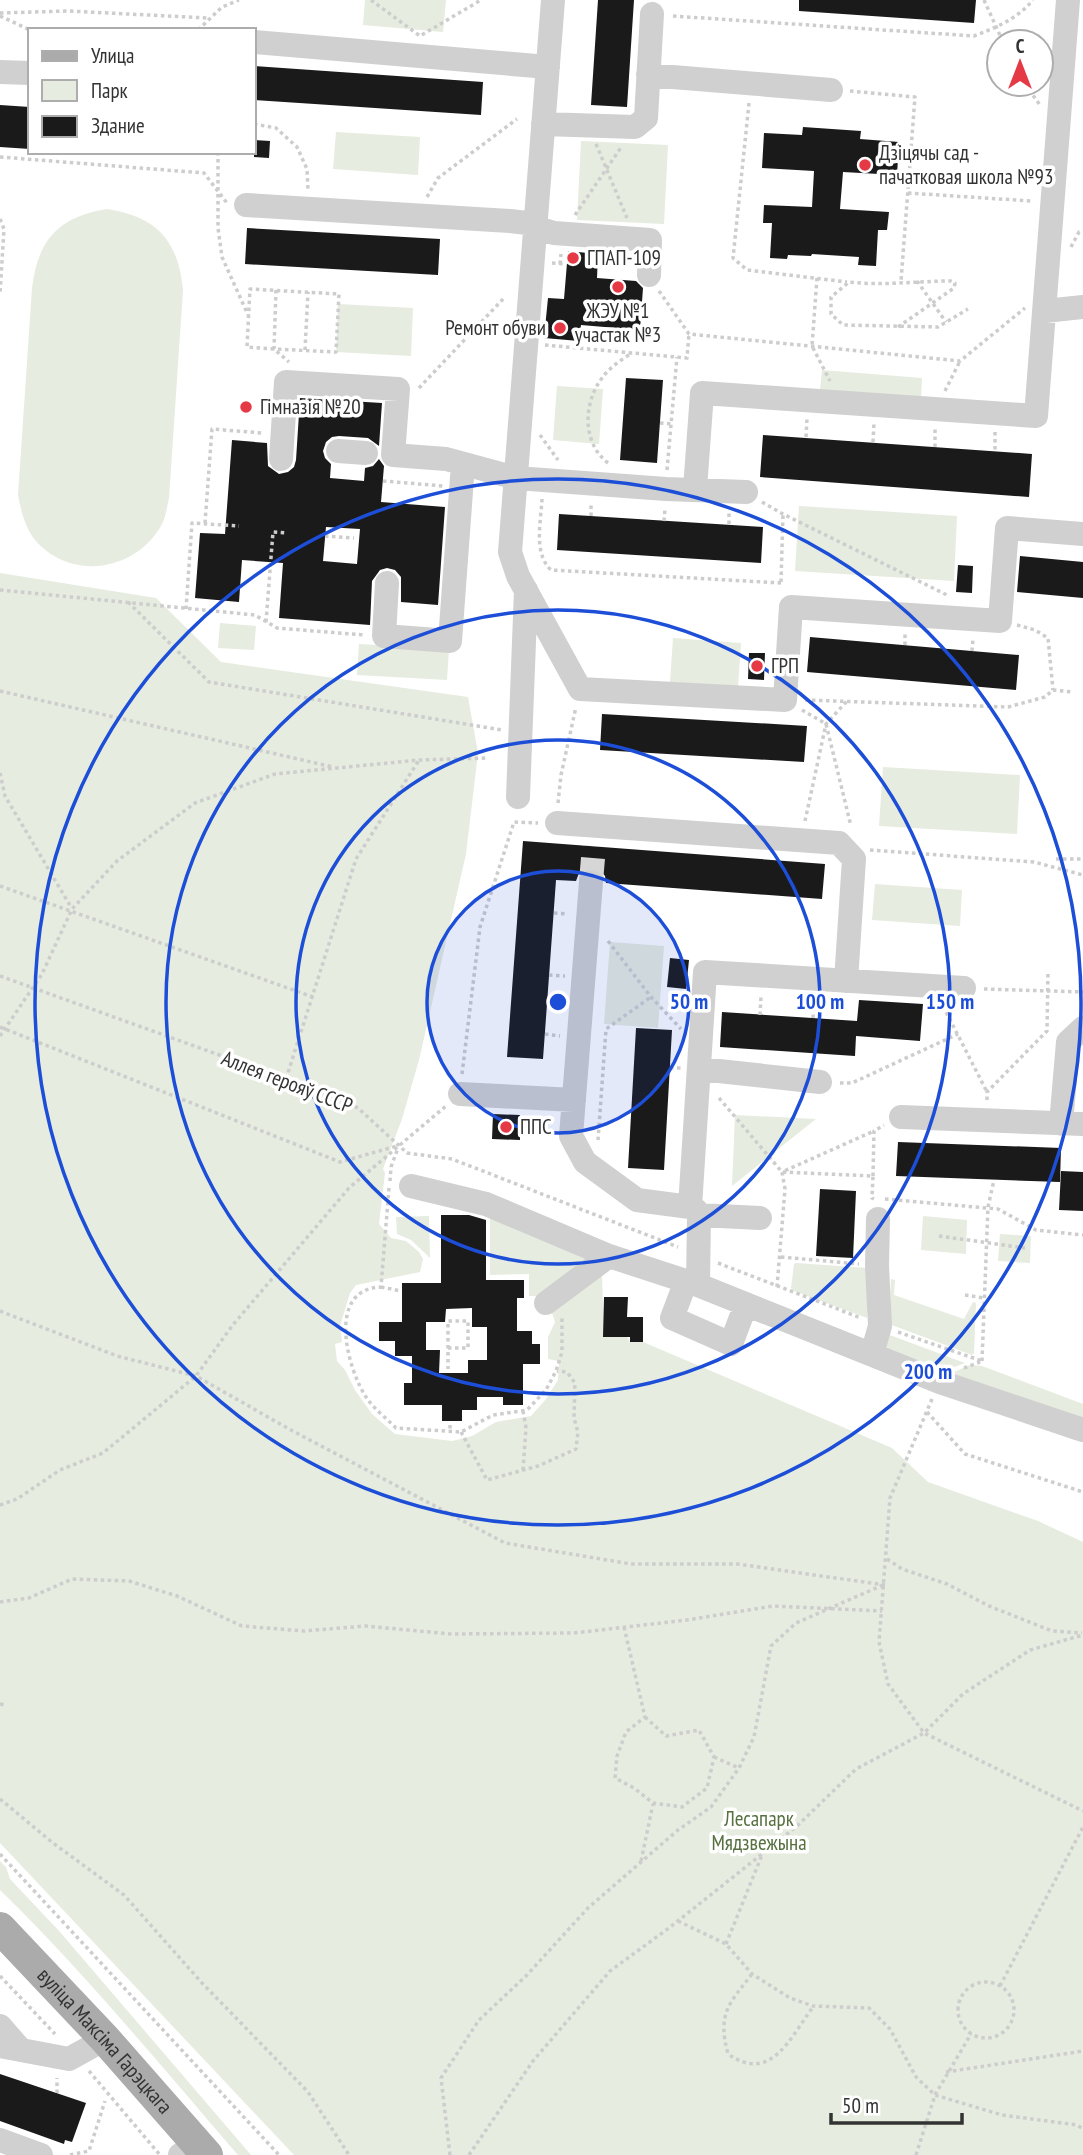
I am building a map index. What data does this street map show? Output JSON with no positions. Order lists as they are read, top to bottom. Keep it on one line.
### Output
{"streets":{"main road":["вуліца Максіма Гарэцкага"],"path":["Аллея герояў СССР"]},"parks":["Лесапарк Мядзвежына"],"places":["Дзіцячы сад - пачатковая школа №93","ГПАП-109","ЖЭУ №1 участак №3","Ремонт обуви","Гімназія №20","ГРП","ППС"],"legend":["Улица","Парк","Здание"],"scale_bar":"50 m","north":"top","rings":["50 m","100 m","150 m","200 m"]}
